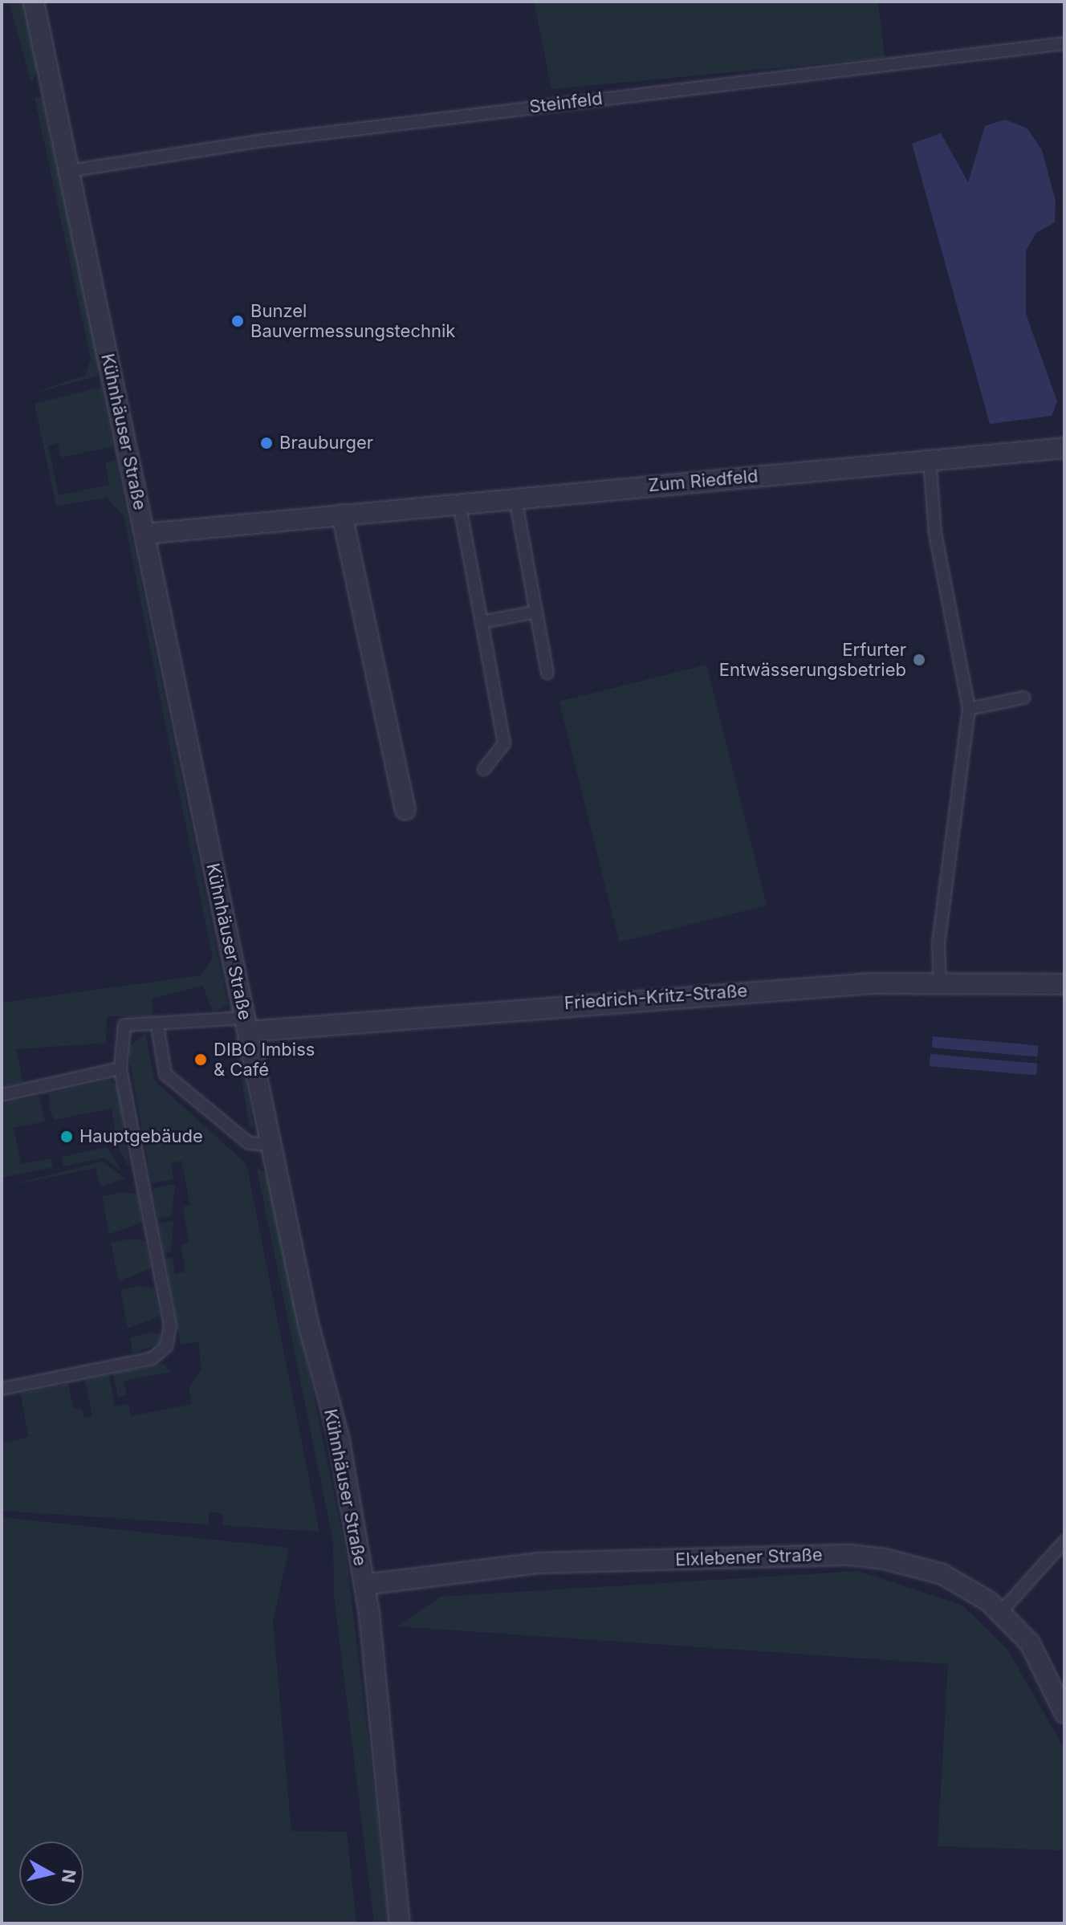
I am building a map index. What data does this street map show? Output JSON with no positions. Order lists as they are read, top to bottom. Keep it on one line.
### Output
{"streets":{"street":["Kühnhäuser Straße","Zum Riedfeld","Friedrich-Kritz-Straße","Elxlebener Straße"],"lane":["Steinfeld"]},"crossings":[["Steinfeld","Kühnhäuser Straße"],["Kühnhäuser Straße","Zum Riedfeld"],["Kühnhäuser Straße","Friedrich-Kritz-Straße"],["Kühnhäuser Straße","Elxlebener Straße"]],"places":["Bunzel Bauvermessungstechnik","Brauburger","Erfurter Entwässerungsbetrieb","DIBO Imbiss & Café","Hauptgebäude"],"north":"right"}
